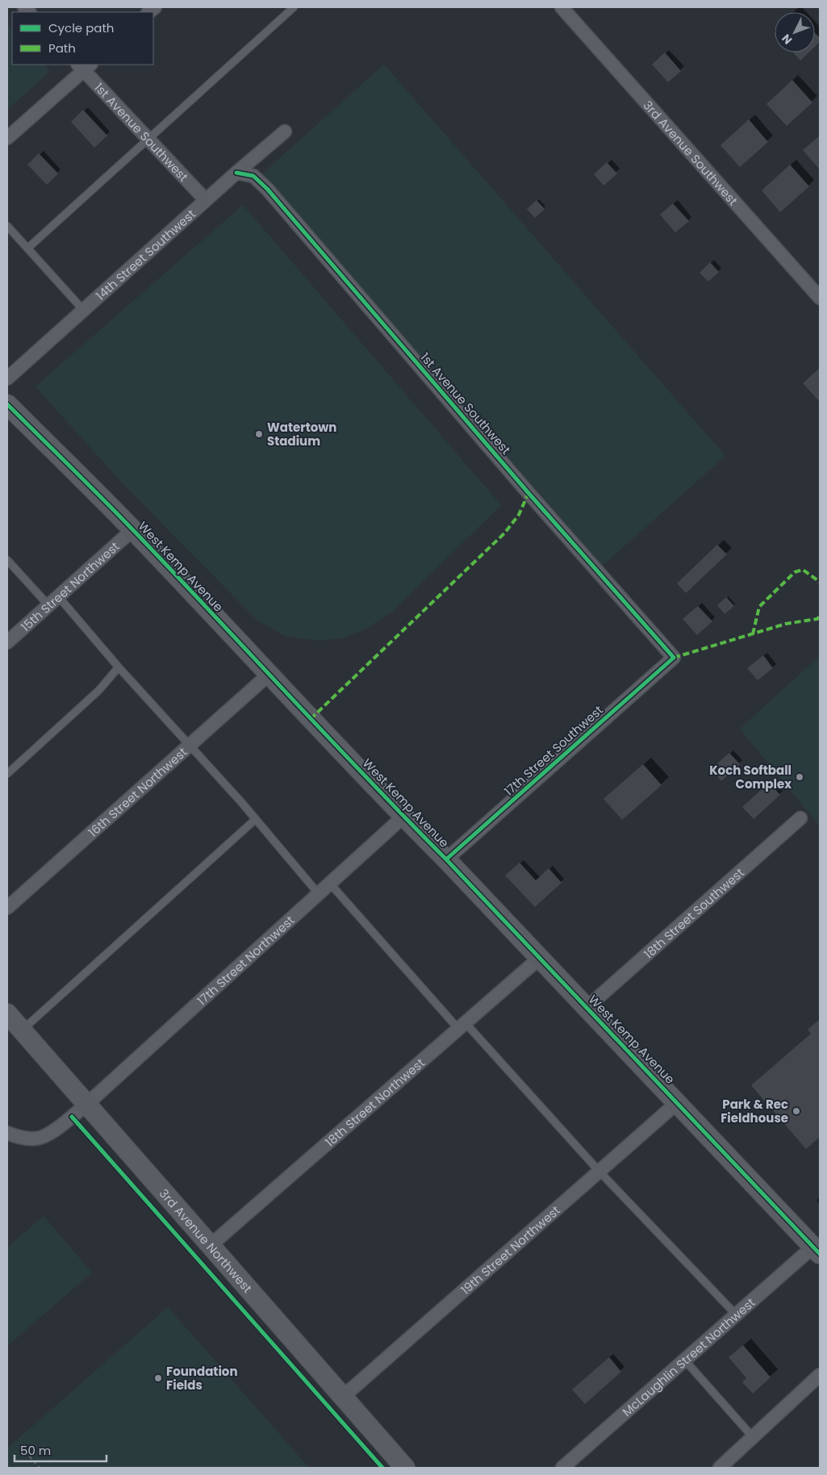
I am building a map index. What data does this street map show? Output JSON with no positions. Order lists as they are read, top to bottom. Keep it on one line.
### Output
{"streets":{"street":["1st Avenue Southwest","3rd Avenue Southwest","14th Street Southwest","West Kemp Avenue","15th Street Northwest","17th Street Southwest","16th Street Northwest","18th Street Southwest","17th Street Northwest","18th Street Northwest","3rd Avenue Northwest","19th Street Northwest","McLaughlin Street Northwest"]},"crossings":[["1st Avenue Southwest","14th Street Southwest"],["1st Avenue Southwest","17th Street Southwest"],["West Kemp Avenue","15th Street Northwest"],["West Kemp Avenue","17th Street Southwest"],["West Kemp Avenue","16th Street Northwest"],["West Kemp Avenue","18th Street Southwest"],["West Kemp Avenue","17th Street Northwest"],["West Kemp Avenue","18th Street Northwest"],["West Kemp Avenue","19th Street Northwest"],["West Kemp Avenue","McLaughlin Street Northwest"],["17th Street Northwest","3rd Avenue Northwest"],["18th Street Northwest","3rd Avenue Northwest"],["3rd Avenue Northwest","19th Street Northwest"]],"places":["Watertown Stadium","Koch Softball Complex","Park & Rec Fieldhouse","Foundation Fields"],"legend":["Cycle path","Path"],"scale_bar":"50 m","north":"bottom left"}
